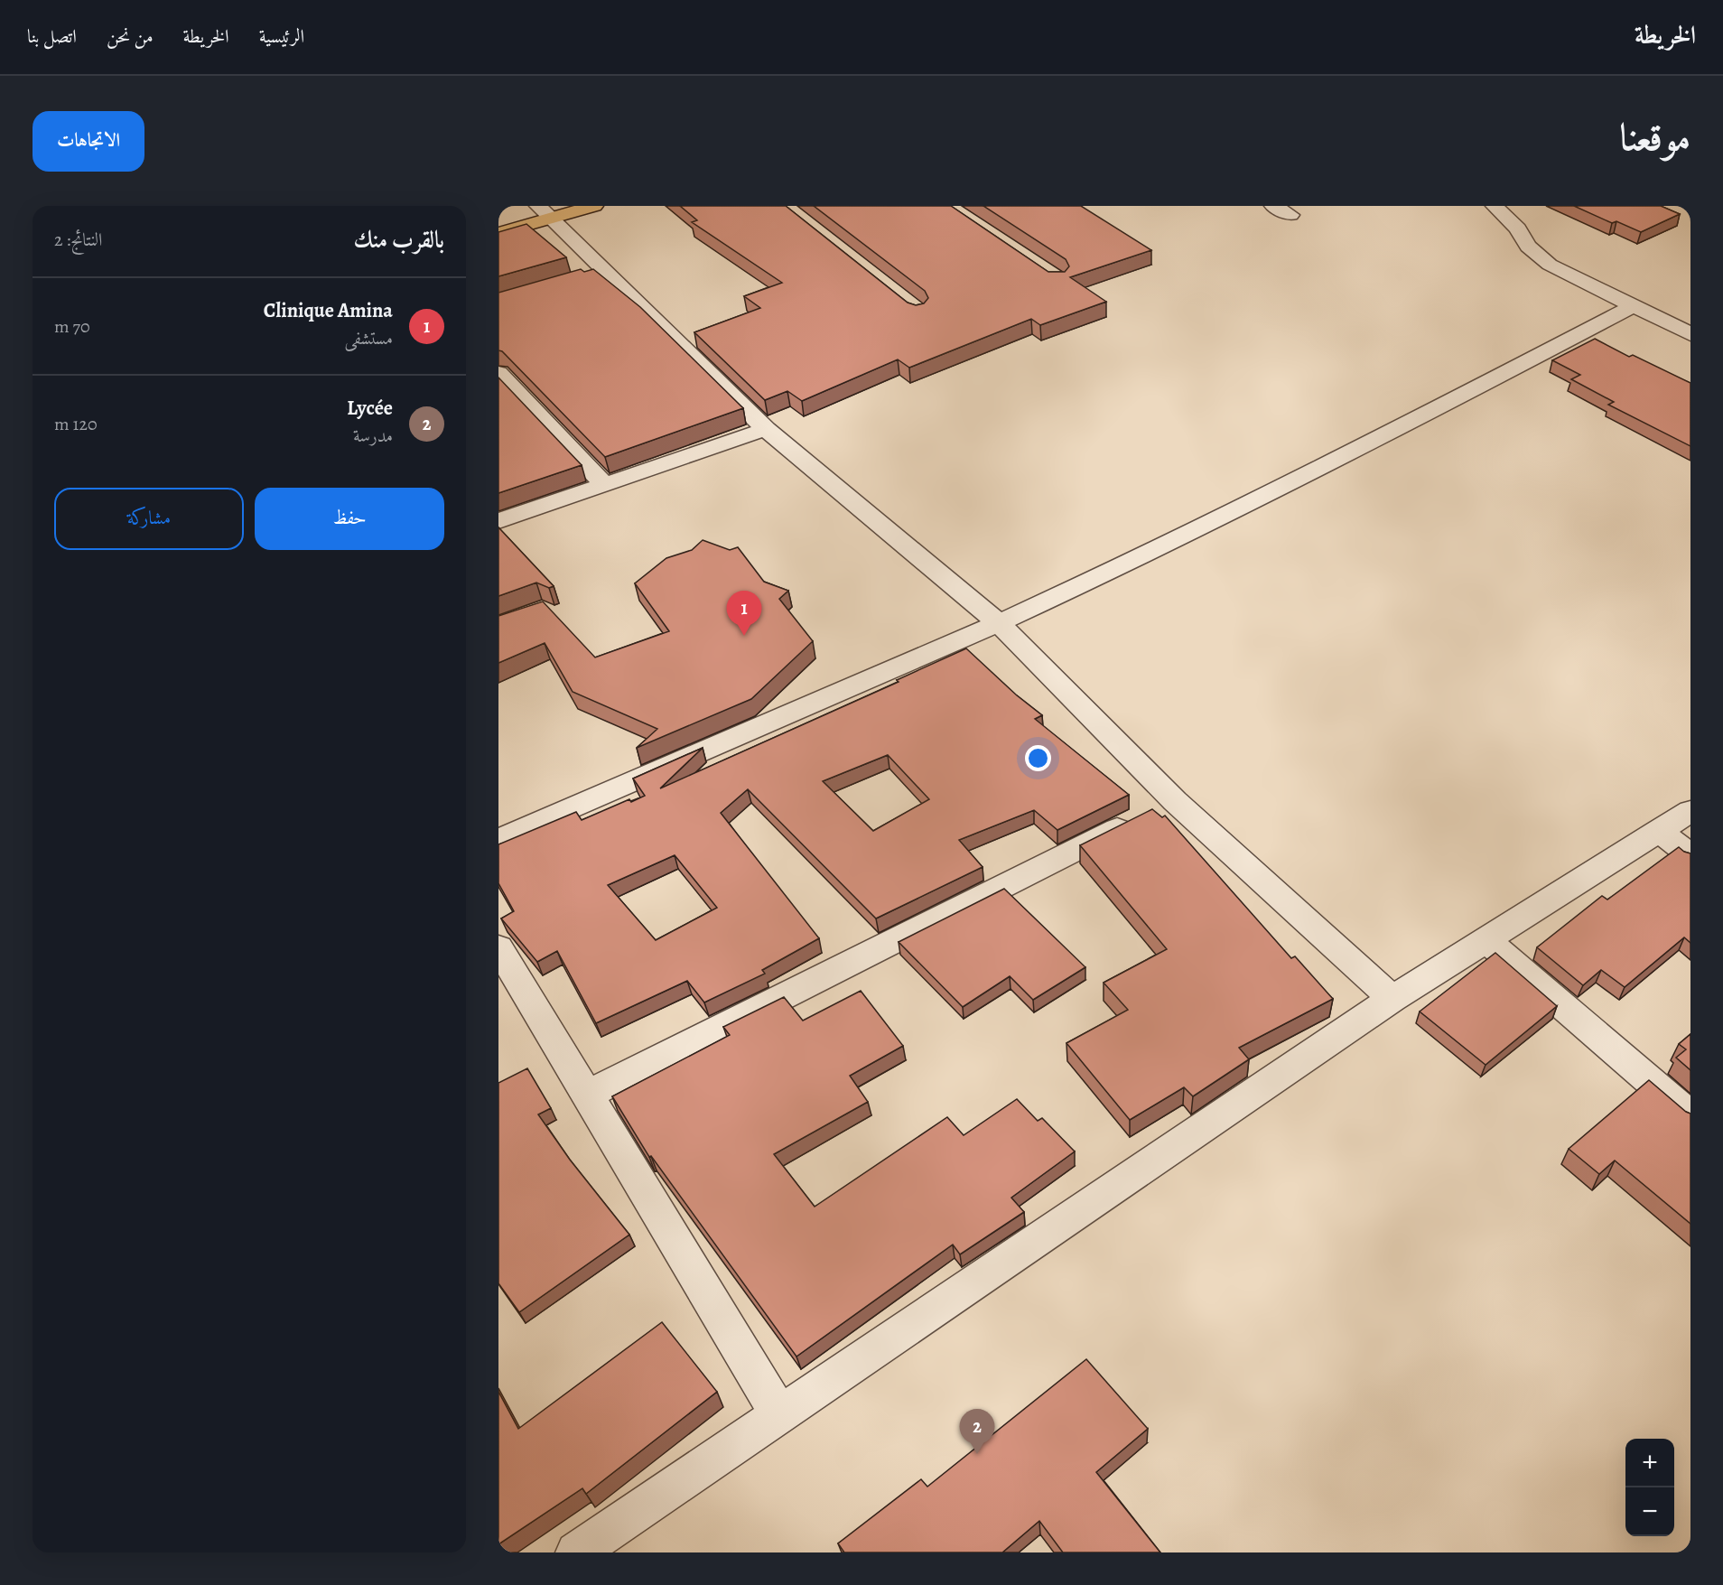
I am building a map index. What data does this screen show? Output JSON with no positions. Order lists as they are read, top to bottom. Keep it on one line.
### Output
{"page":{"header":"الخريطة","nav":["الرئيسية","الخريطة","من نحن","اتصل بنا"],"title":"موقعنا","buttons":["الاتجاهات",["حفظ","مشاركة"]],"heading":["بالقرب منك","النتائج: 2"],"list":[{"mark":"1","name":"Clinique Amina","note":"مستشفى","value":"70 m"},{"mark":"2","name":"Lycée","note":"مدرسة","value":"120 m"}],"pins":["1","2"],"map_buttons":["+","−"]}}
